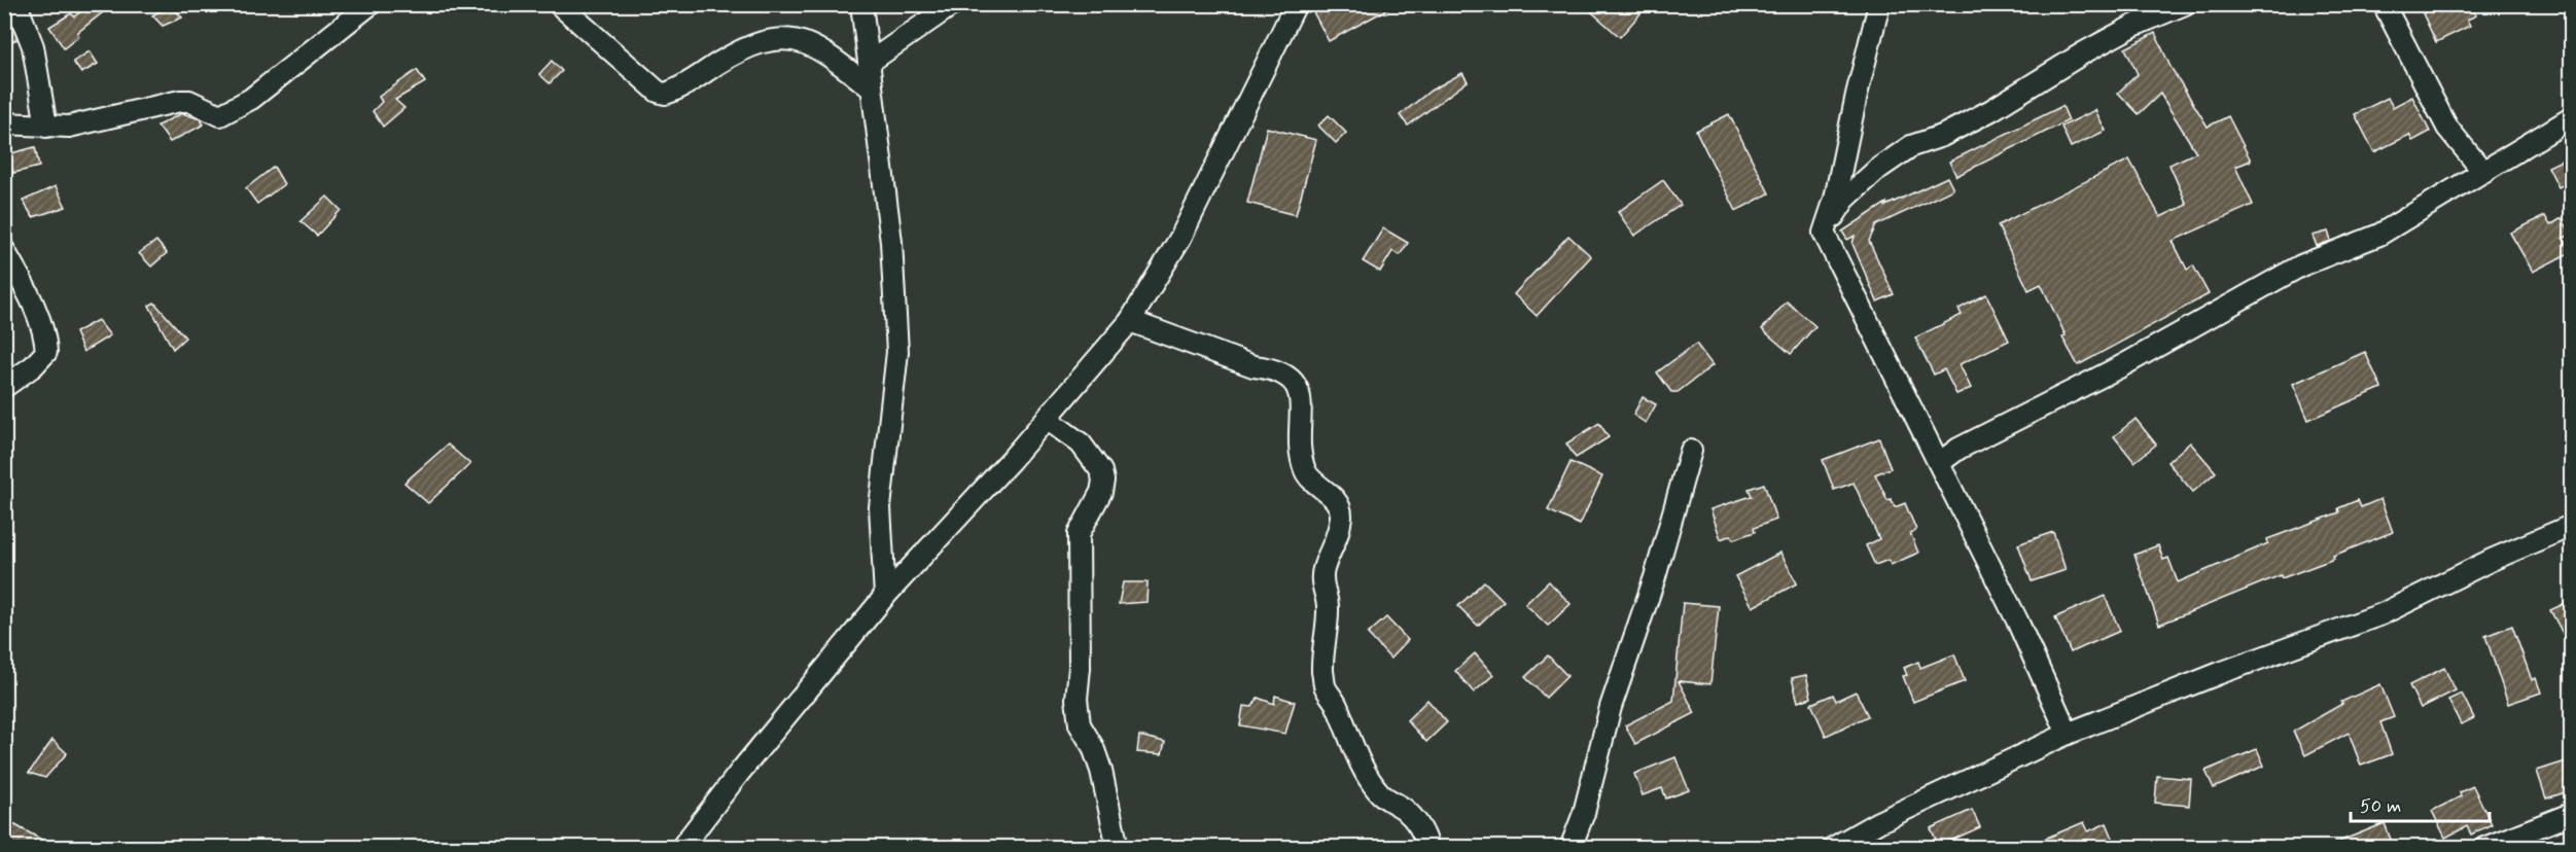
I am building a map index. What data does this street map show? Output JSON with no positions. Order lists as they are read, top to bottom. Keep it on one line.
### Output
{"scale_bar":"50 m"}
